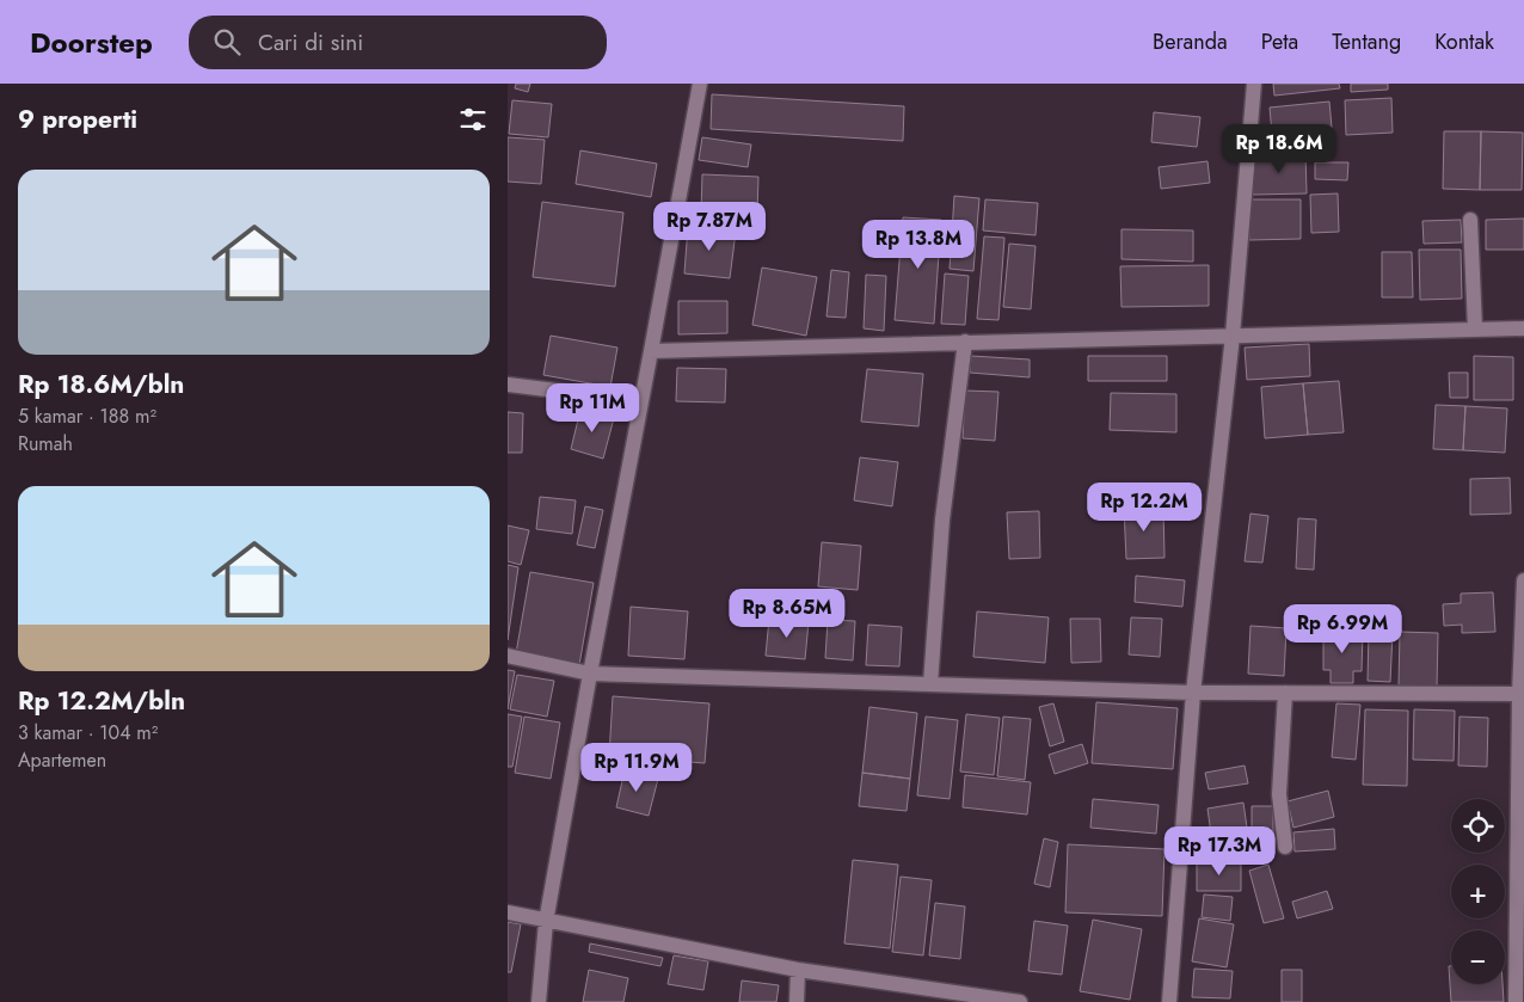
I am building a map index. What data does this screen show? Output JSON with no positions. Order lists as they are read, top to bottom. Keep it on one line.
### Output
{"page":{"header":"Doorstep","search":"Cari di sini","nav":["Beranda","Peta","Tentang","Kontak"],"heading":"9 properti","price":["Rp 18.6M","Rp 7.87M","Rp 13.8M","Rp 11M","Rp 12.2M","Rp 8.65M","Rp 6.99M","Rp 11.9M","Rp 17.3M"],"list":[{"name":"Rp 18.6M/bln","note":"5 kamar · 188 m² · Rumah"},{"name":"Rp 12.2M/bln","note":"3 kamar · 104 m² · Apartemen"}],"map_buttons":["+","−"]}}
